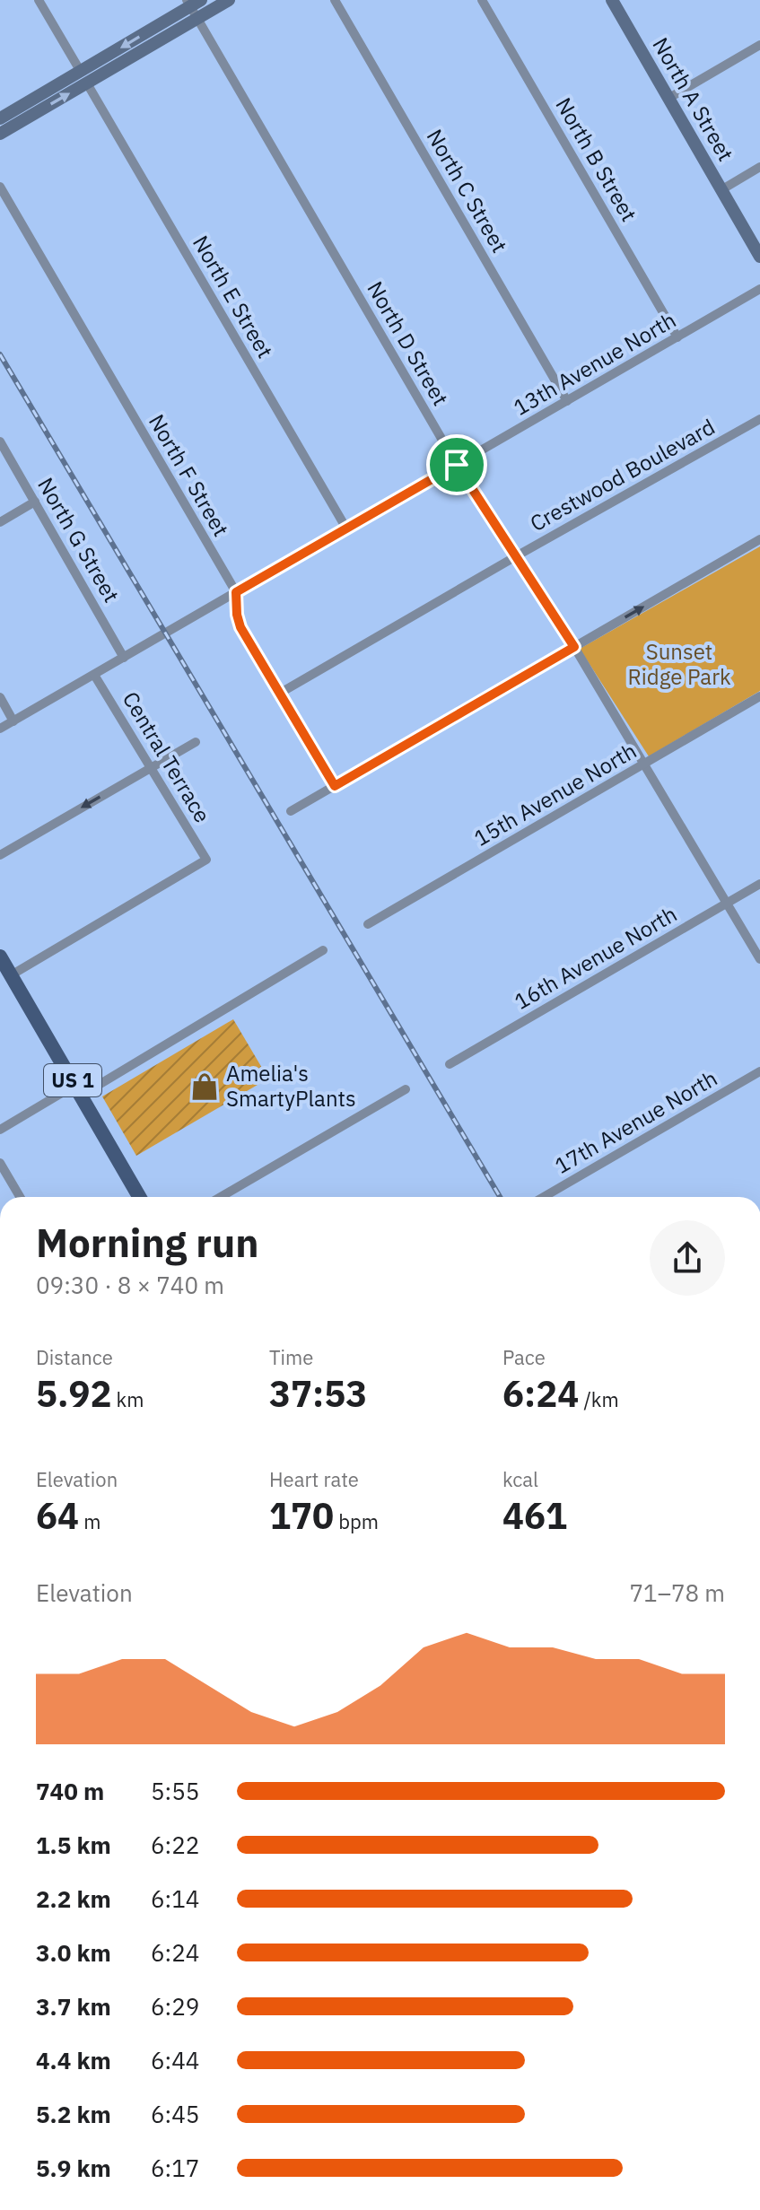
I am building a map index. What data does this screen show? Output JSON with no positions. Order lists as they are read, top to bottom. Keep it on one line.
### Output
{"streets":{"main road":["North A Street","US 1"],"street":["North B Street","North C Street","North E Street","North D Street","13th Avenue North","North F Street","Crestwood Boulevard","North G Street","Central Terrace","15th Avenue North","16th Avenue North","17th Avenue North"]},"crossings":[["North B Street","13th Avenue North"],["North C Street","13th Avenue North"],["North E Street","13th Avenue North"],["North D Street","13th Avenue North"],["North D Street","Crestwood Boulevard"],["North D Street","15th Avenue North"],["North D Street","16th Avenue North"],["13th Avenue North","North F Street"],["13th Avenue North","North G Street"],["13th Avenue North","Central Terrace"],["North F Street","Crestwood Boulevard"],["Central Terrace","US 1"]],"parks":["Sunset Ridge Park"],"places":{"shop":["Amelia's SmartyPlants"]},"page":{"heading":["Morning run","09:30 · 8 × 740 m"],"stats":[["Distance","5.92 km"],["Time","37:53"],["Pace","6:24 /km"],["Elevation","64 m"],["Heart rate","170 bpm"],["kcal","461"]],"chart":["Elevation","71–78 m"],"list":[{"name":"740 m","note":"5:55"},{"name":"1.5 km","note":"6:22"},{"name":"2.2 km","note":"6:14"},{"name":"3.0 km","note":"6:24"},{"name":"3.7 km","note":"6:29"},{"name":"4.4 km","note":"6:44"},{"name":"5.2 km","note":"6:45"},{"name":"5.9 km","note":"6:17"}]}}
